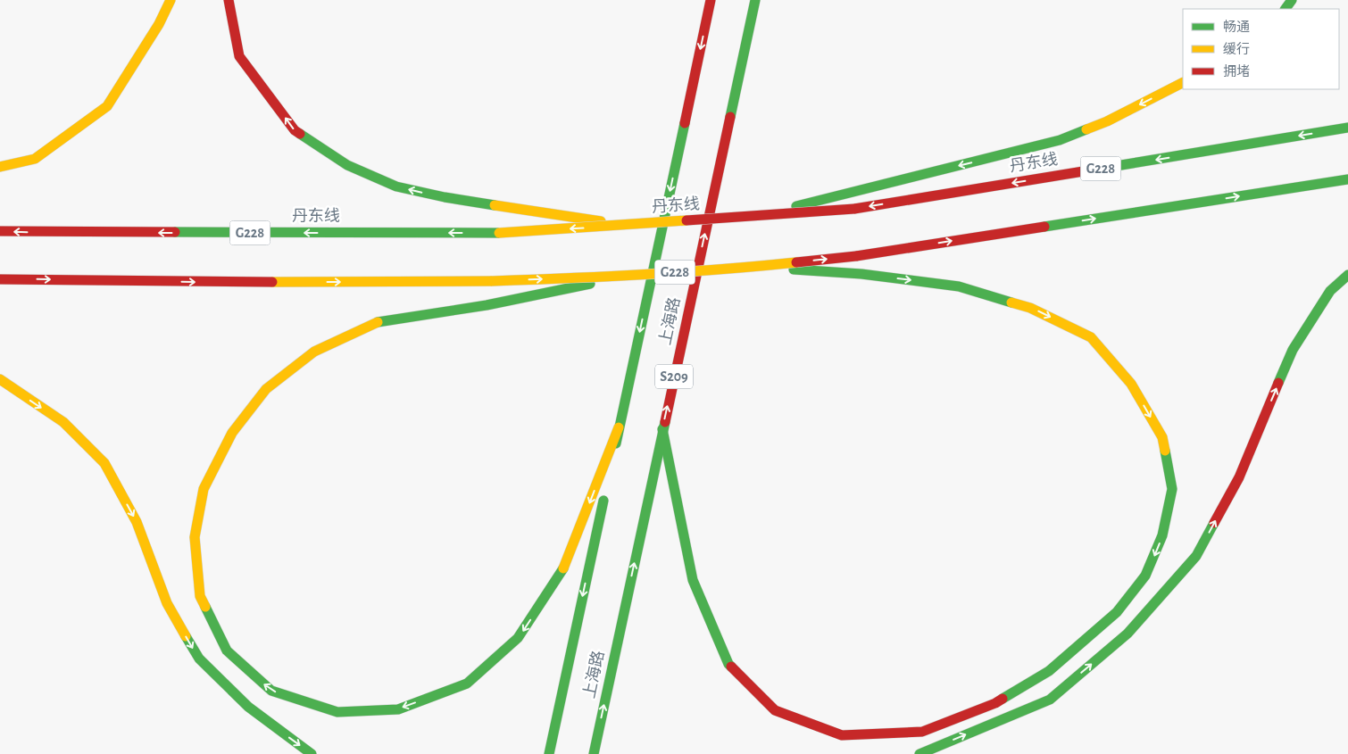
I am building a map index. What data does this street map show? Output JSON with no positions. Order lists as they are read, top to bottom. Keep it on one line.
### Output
{"streets":{"main road":["丹东线","G228","上海路","S209"]},"legend":["畅通","缓行","拥堵"]}
